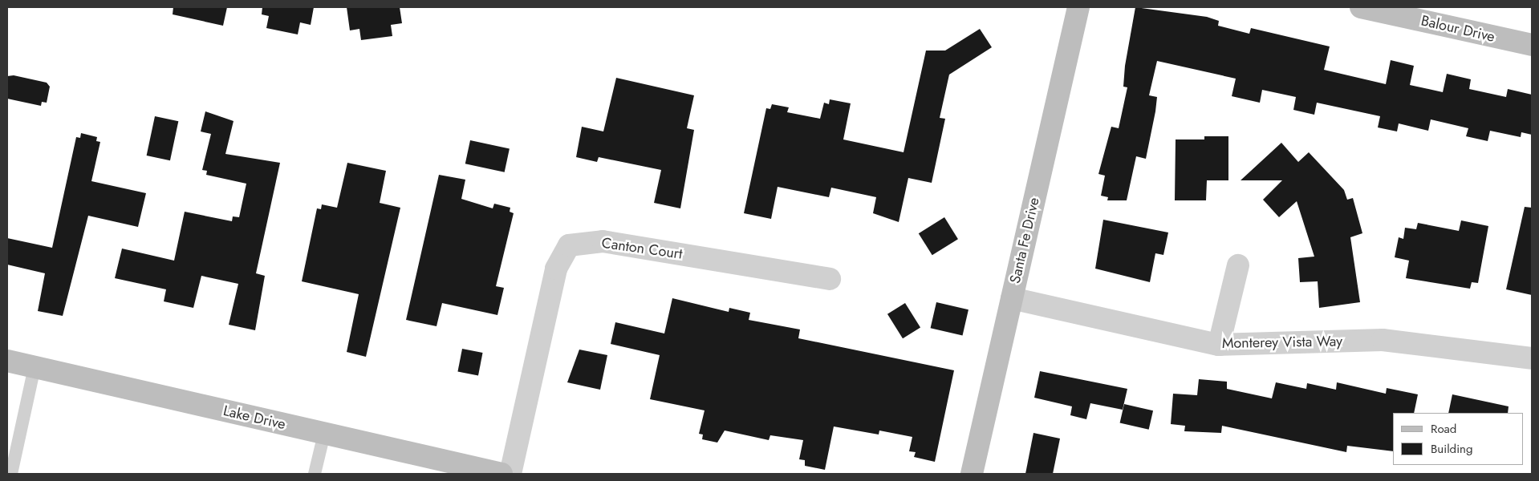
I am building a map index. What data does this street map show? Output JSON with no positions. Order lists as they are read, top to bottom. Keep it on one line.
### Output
{"streets":{"main road":["Balour Drive","Santa Fe Drive","Lake Drive"],"street":["Canton Court","Monterey Vista Way"]},"crossings":[["Santa Fe Drive","Monterey Vista Way"]],"legend":["Road","Building"]}
